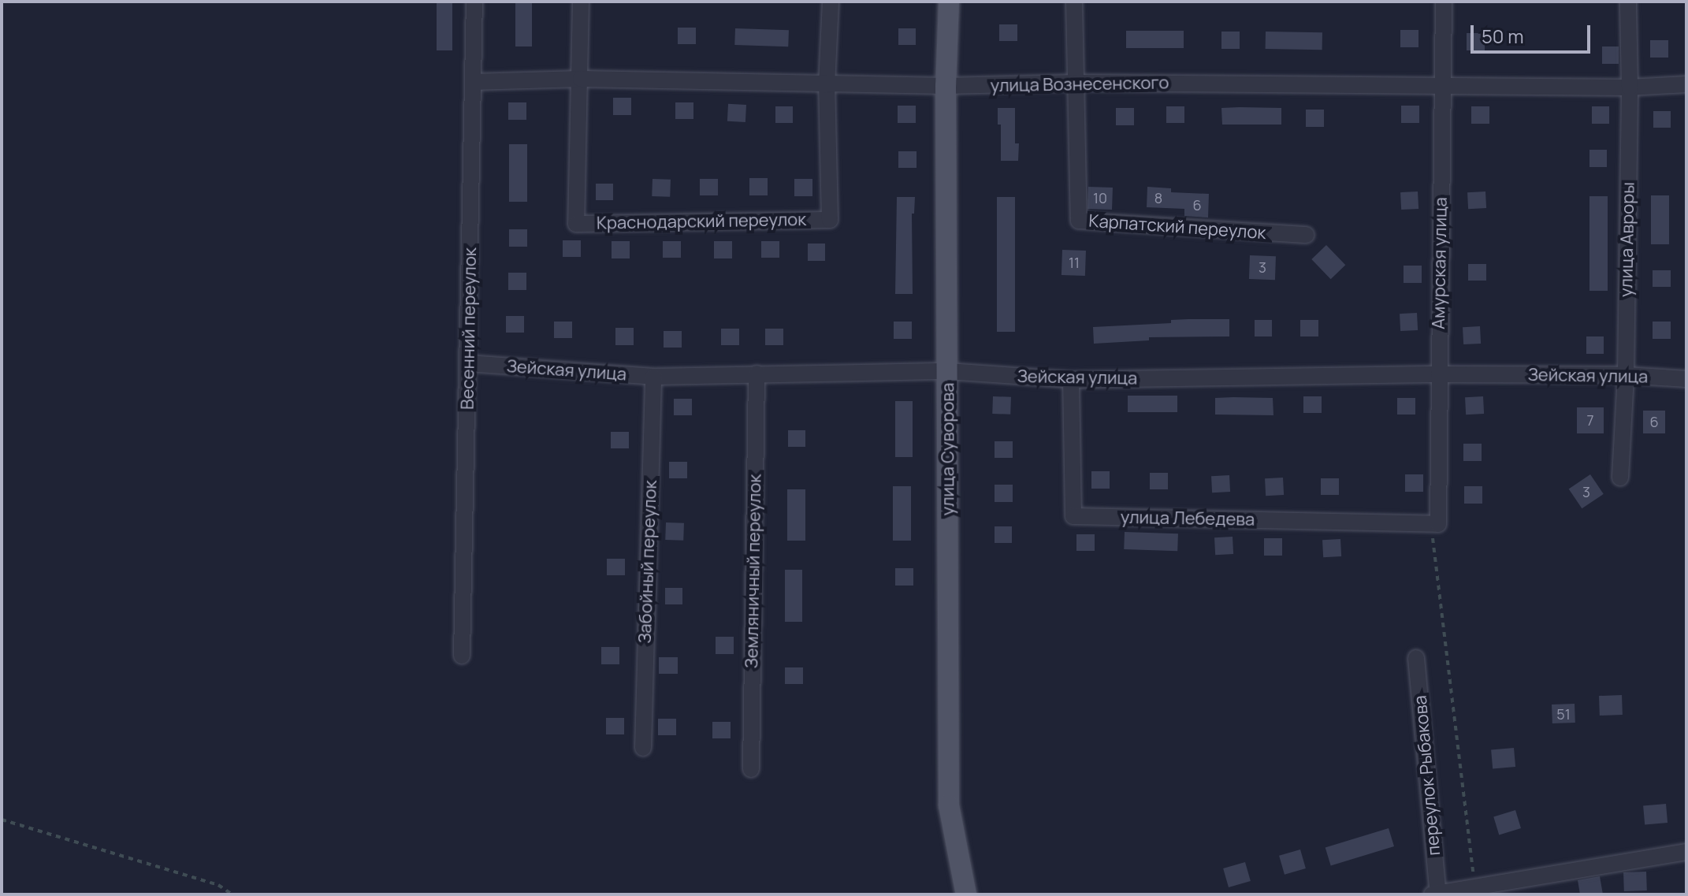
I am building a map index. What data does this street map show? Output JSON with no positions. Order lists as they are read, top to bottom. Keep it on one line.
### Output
{"streets":{"main road":["улица Суворова"],"street":["улица Вознесенского","Краснодарский переулок","Карпатский переулок","улица Авроры","Амурская улица","Весенний переулок","Зейская улица","улица Лебедева","Забойный переулок","Земляничный переулок","переулок Рыбакова"]},"crossings":[["улица Вознесенского","Краснодарский переулок"],["улица Вознесенского","Карпатский переулок"],["улица Вознесенского","улица Авроры"],["улица Вознесенского","Амурская улица"],["улица Вознесенского","Весенний переулок"],["улица Вознесенского","улица Суворова"],["улица Авроры","Зейская улица"],["Амурская улица","Зейская улица"],["Амурская улица","улица Лебедева"],["Весенний переулок","Зейская улица"],["Зейская улица","улица Суворова"],["Зейская улица","улица Лебедева"],["Зейская улица","Забойный переулок"],["Зейская улица","Земляничный переулок"]],"house_numbers":["10","8","6","11","3","7","6","3","51"],"scale_bar":"50 m"}
